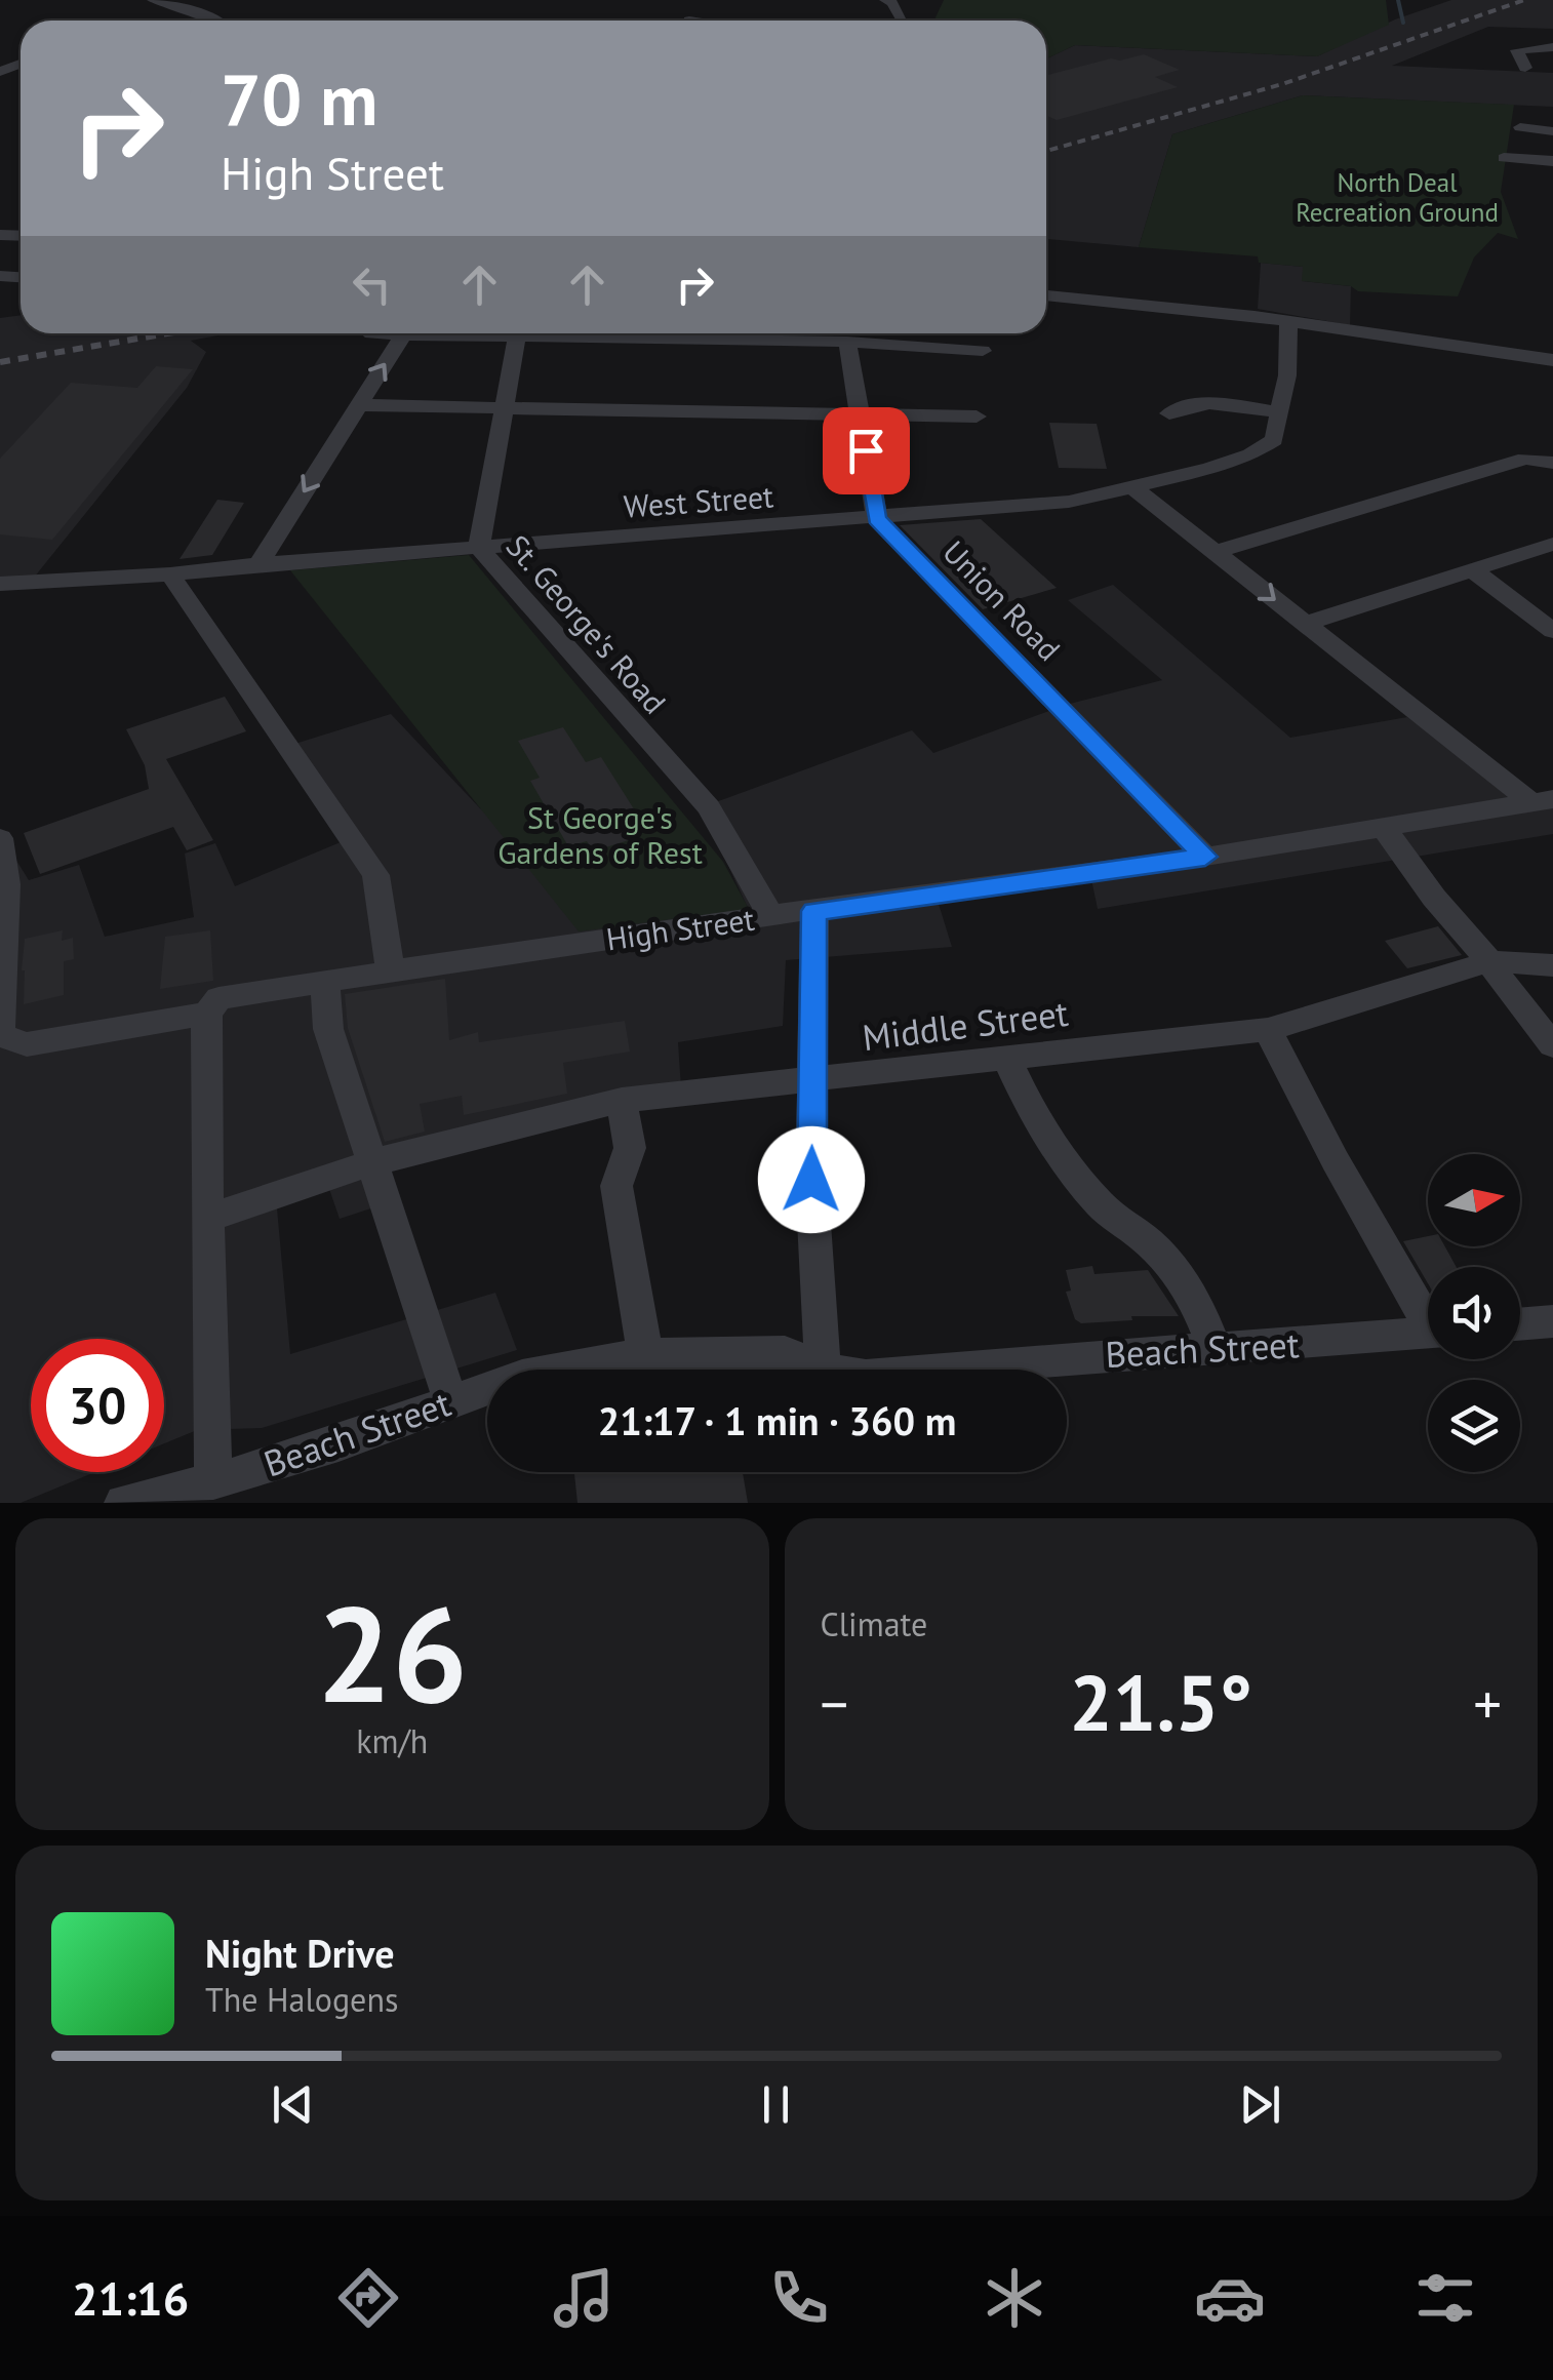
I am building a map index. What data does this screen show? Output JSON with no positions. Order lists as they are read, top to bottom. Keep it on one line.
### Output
{"streets":{"street":["West Street","Union Road","St. George's Road","High Street","Middle Street","Beach Street"]},"crossings":[["West Street","Union Road"],["West Street","St. George's Road"],["Union Road","High Street"],["St. George's Road","High Street"]],"parks":["North Deal Recreation Ground","St George's Gardens of Rest"],"north":"right","page":{"turn":["70 m","High Street"],"limit":"30","trip":"21:17 · 1 min · 360 m","tile":[["26","km/h"],"Climate"],"heat":["−","21.5°","+"],"song":["Night Drive","The Halogens"],"tabs":"21:16"}}
